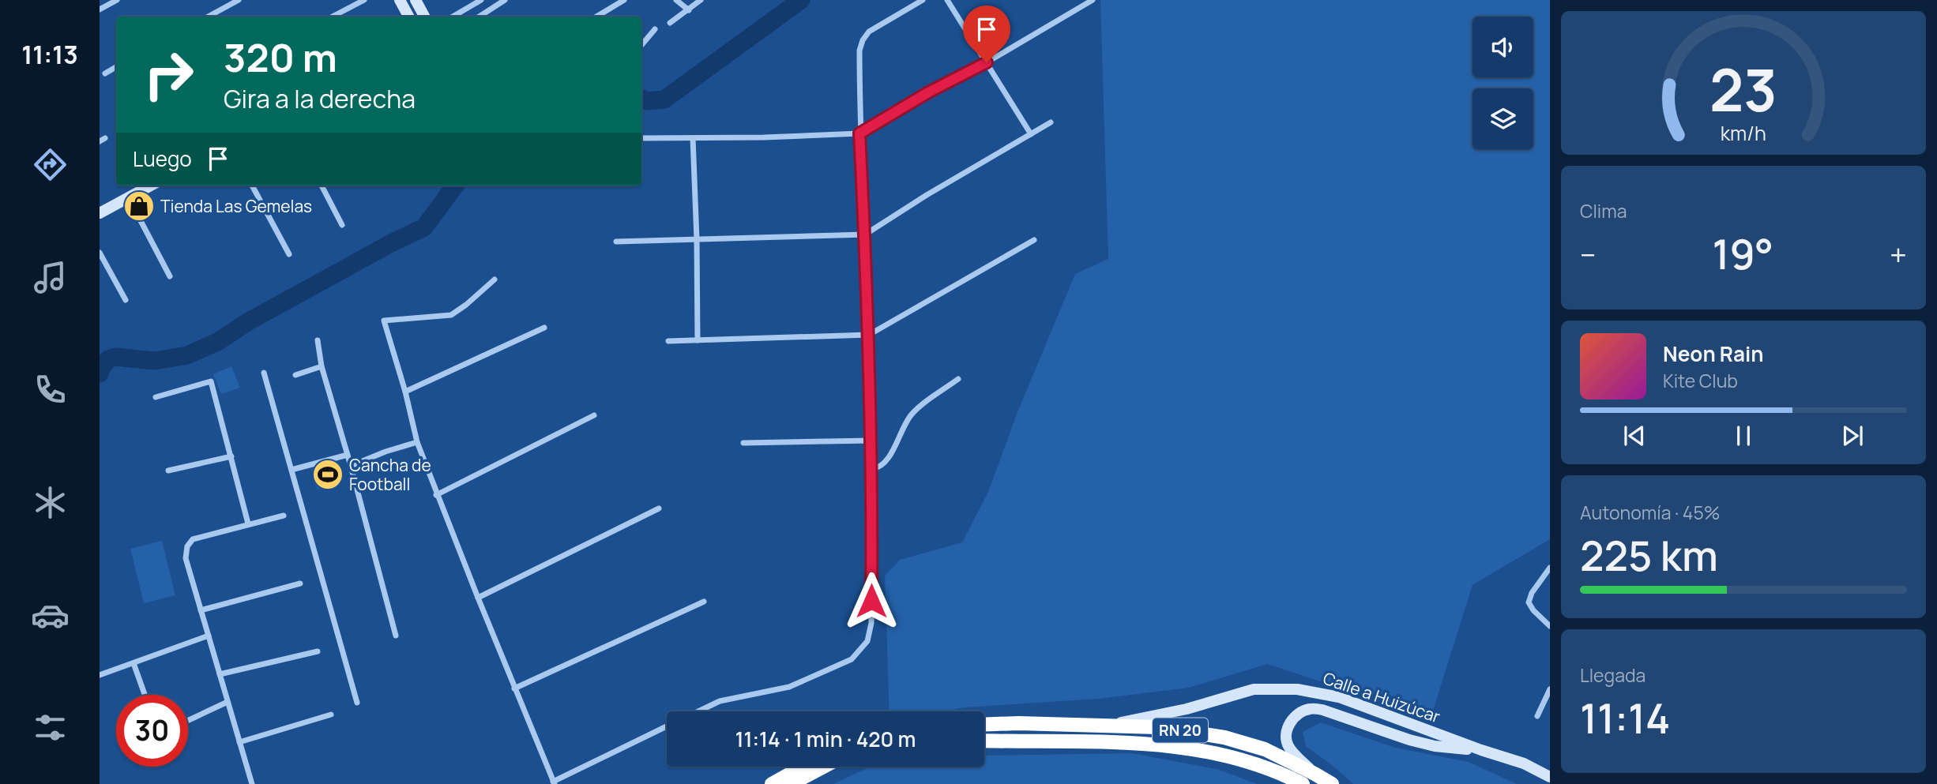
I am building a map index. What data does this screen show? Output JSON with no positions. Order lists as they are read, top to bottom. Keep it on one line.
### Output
{"streets":{"highway":["RN 20"],"street":["Calle a Huizúcar"]},"crossings":[["Calle a Huizúcar","RN 20"]],"places":{"shop":["Tienda Las Gemelas"],"sports":["Cancha de Football"]},"page":{"tabs":"11:13","turn":["320 m","Gira a la derecha"],"then":"Luego","tile":["Clima",["Autonomía · 45%","225 km"],["Llegada","11:14"]],"heat":["−","19°","+"],"song":["Neon Rain","Kite Club"],"limit":"30","trip":"11:14 · 1 min · 420 m","gauge":["23","km/h"]}}
